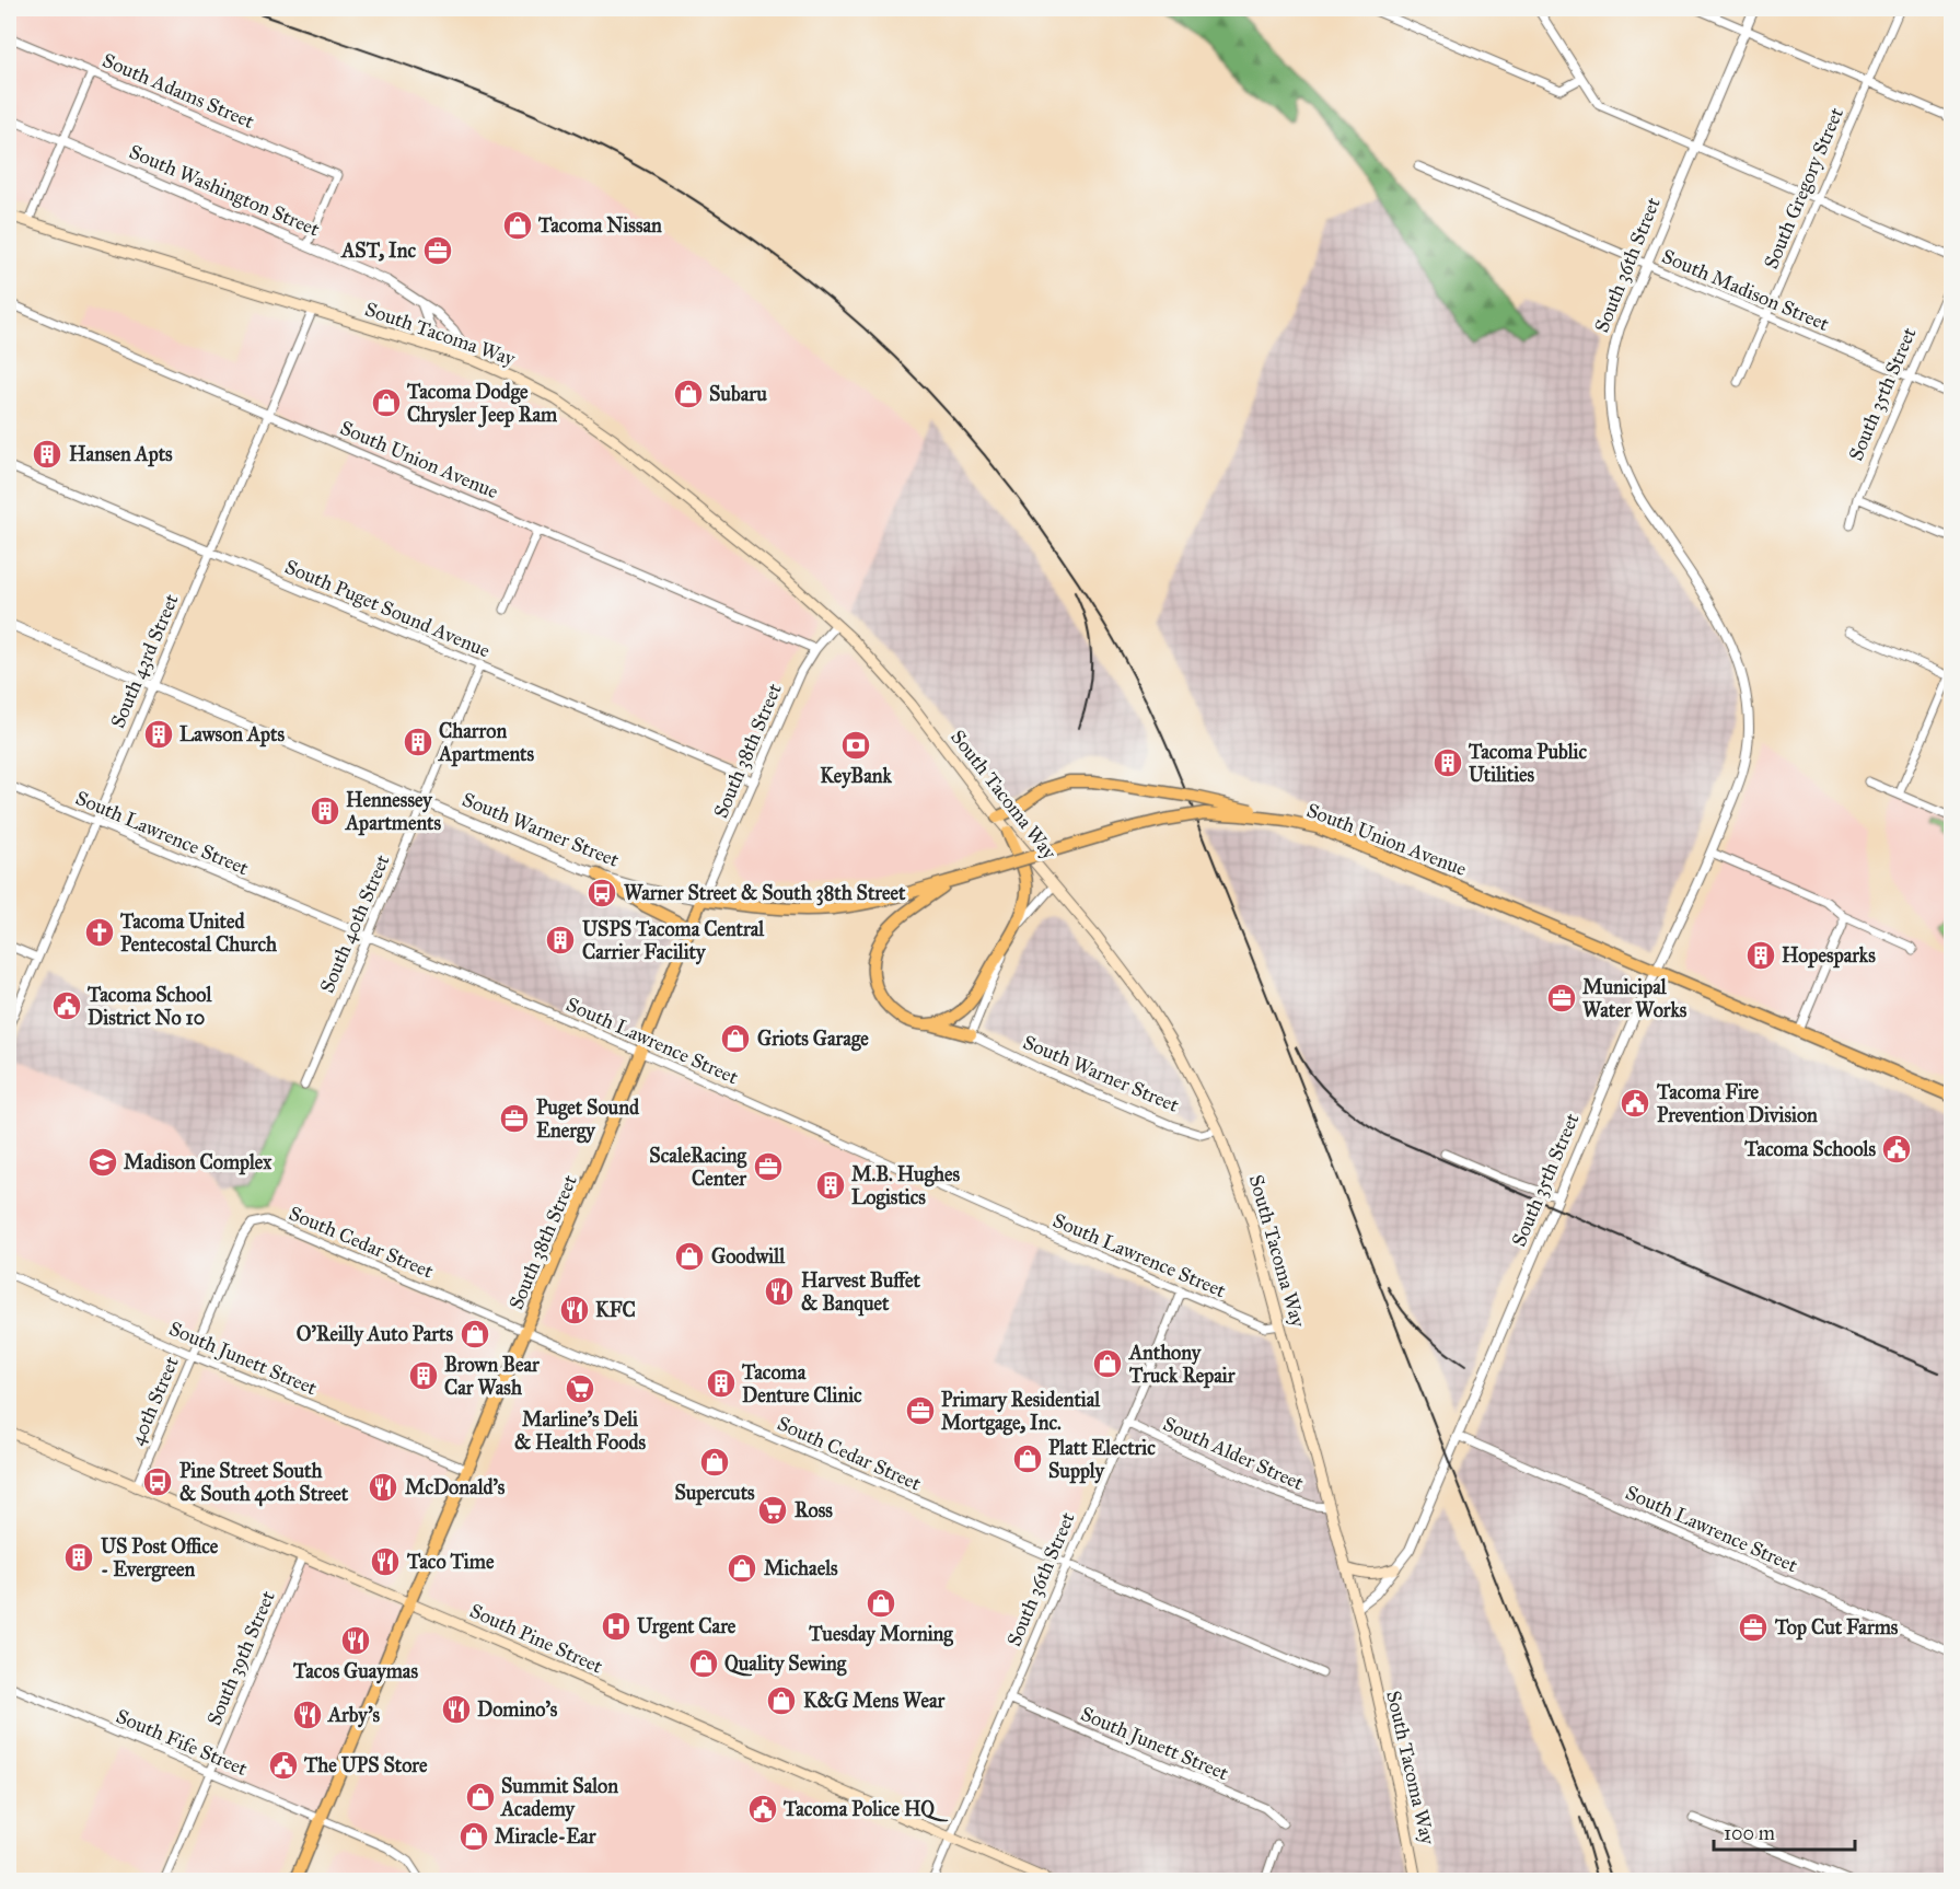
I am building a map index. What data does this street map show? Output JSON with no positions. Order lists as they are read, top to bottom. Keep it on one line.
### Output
{"streets":{"main road":["South Tacoma Way","South Union Avenue","South 38th Street","South Pine Street"],"street":["South Adams Street","South Gregory Street","South Washington Street","South 36th Street","South Madison Street","South 35th Street","South Puget Sound Avenue","South 43rd Street","South Warner Street","South Lawrence Street","South 40th Street","South Cedar Street","South Junett Street","40th Street","South Alder Street","South 39th Street","South Fife Street"]},"crossings":[["South Adams Street","South Washington Street"],["South Gregory Street","South Madison Street"],["South Washington Street","South Tacoma Way"],["South 36th Street","South Madison Street"],["South 36th Street","South 35th Street"],["South 36th Street","South Lawrence Street"],["South 36th Street","South Cedar Street"],["South 36th Street","South Junett Street"],["South 36th Street","South Alder Street"],["South 36th Street","South Pine Street"],["South Madison Street","South 35th Street"],["South Tacoma Way","South 35th Street"],["South Tacoma Way","South 43rd Street"],["South Tacoma Way","South 38th Street"],["South Tacoma Way","South Warner Street"],["South Tacoma Way","South Lawrence Street"],["South Tacoma Way","South Alder Street"],["South 35th Street","South Union Avenue"],["South 35th Street","South Lawrence Street"],["South Union Avenue","South 43rd Street"],["South Union Avenue","South 38th Street"],["South Union Avenue","South Warner Street"],["South Puget Sound Avenue","South 43rd Street"],["South Puget Sound Avenue","South 38th Street"],["South Puget Sound Avenue","South 40th Street"],["South 43rd Street","South Warner Street"],["South 43rd Street","South Lawrence Street"],["South 38th Street","South Warner Street"],["South 38th Street","South Lawrence Street"],["South 38th Street","South Cedar Street"],["South 38th Street","South Junett Street"],["South 38th Street","South Pine Street"],["South 38th Street","South Fife Street"],["South Warner Street","South 40th Street"],["South Lawrence Street","South 40th Street"],["South Cedar Street","40th Street"],["South Junett Street","40th Street"],["40th Street","South Pine Street"],["South Pine Street","South 39th Street"],["South 39th Street","South Fife Street"]],"places":{"shop":["Tacoma Nissan","Subaru","Tacoma Dodge Chrysler Jeep Ram","Griots Garage","Goodwill","O'Reilly Auto Parts","Anthony Truck Repair","Platt Electric Supply","Supercuts","Michaels","Tuesday Morning","Quality Sewing","K&G Mens Wear","Summit Salon Academy","Miracle-Ear"],"office":["AST, Inc","Municipal Water Works","Puget Sound Energy","ScaleRacing Center","Primary Residential Mortgage, Inc.","Top Cut Farms"],"building":["Hansen Apts","Lawson Apts","Charron Apartments","Tacoma Public Utilities","Hennessey Apartments","USPS Tacoma Central Carrier Facility","Hopesparks","M.B. Hughes Logistics","Brown Bear Car Wash","Tacoma Denture Clinic","US Post Office - Evergreen"],"bank":["KeyBank"],"bus stop":["Warner Street & South 38th Street","Pine Street South & South 40th Street"],"church":["Tacoma United Pentecostal Church"],"public building":["Tacoma School District No 10","Tacoma Fire Prevention Division","Tacoma Schools","The UPS Store","Tacoma Police HQ"],"school or university":["Madison Complex"],"restaurant":["Harvest Buffet & Banquet","KFC","McDonald's","Taco Time","Tacos Guaymas","Domino's","Arby's"],"supermarket":["Marline's Deli & Health Foods","Ross"],"hospital":["Urgent Care"]},"scale_bar":"100 m"}
